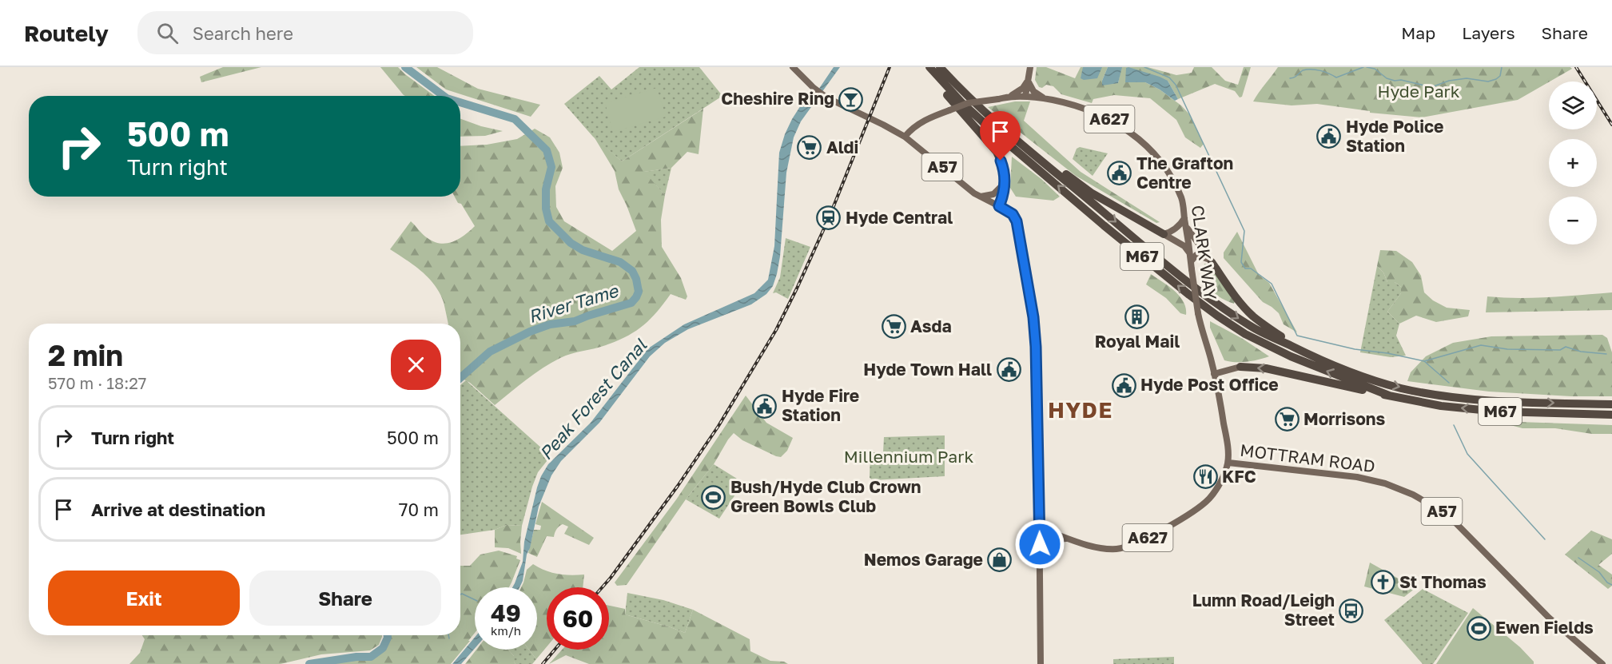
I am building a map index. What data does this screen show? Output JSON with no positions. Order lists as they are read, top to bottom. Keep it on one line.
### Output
{"streets":{"highway":["M67"],"main road":["A627","A57","CLARK WAY","MOTTRAM ROAD"]},"crossings":[["A627","A57"],["A627","CLARK WAY"],["A627","M67"],["A627","MOTTRAM ROAD"],["A57","CLARK WAY"],["CLARK WAY","MOTTRAM ROAD"]],"districts":["HYDE"],"water":["River Tame","Peak Forest Canal"],"parks":["Hyde Park","Millennium Park"],"places":{"bar":["Cheshire Ring"],"public building":["Hyde Police Station","The Grafton Centre","Hyde Town Hall","Hyde Post Office","Hyde Fire Station"],"supermarket":["Aldi","Asda","Morrisons"],"station":["Hyde Central"],"building":["Royal Mail"],"restaurant":["KFC"],"sports":["Bush/Hyde Club Crown Green Bowls Club","Ewen Fields"],"shop":["Nemos Garage"],"church":["St Thomas"],"bus stop":["Lumn Road/Leigh Street"]},"page":{"header":"Routely","search":"Search here","nav":["Map","Layers","Share"],"map_buttons":["+","−"],"turn":["500 m","Turn right"],"heading":["2 min","570 m · 18:27"],"list":[{"name":"Turn right","value":"500 m"},{"name":"Arrive at destination","value":"70 m"}],"buttons":["Exit","Share"],"speed":"49 km/h","limit":"60"}}
